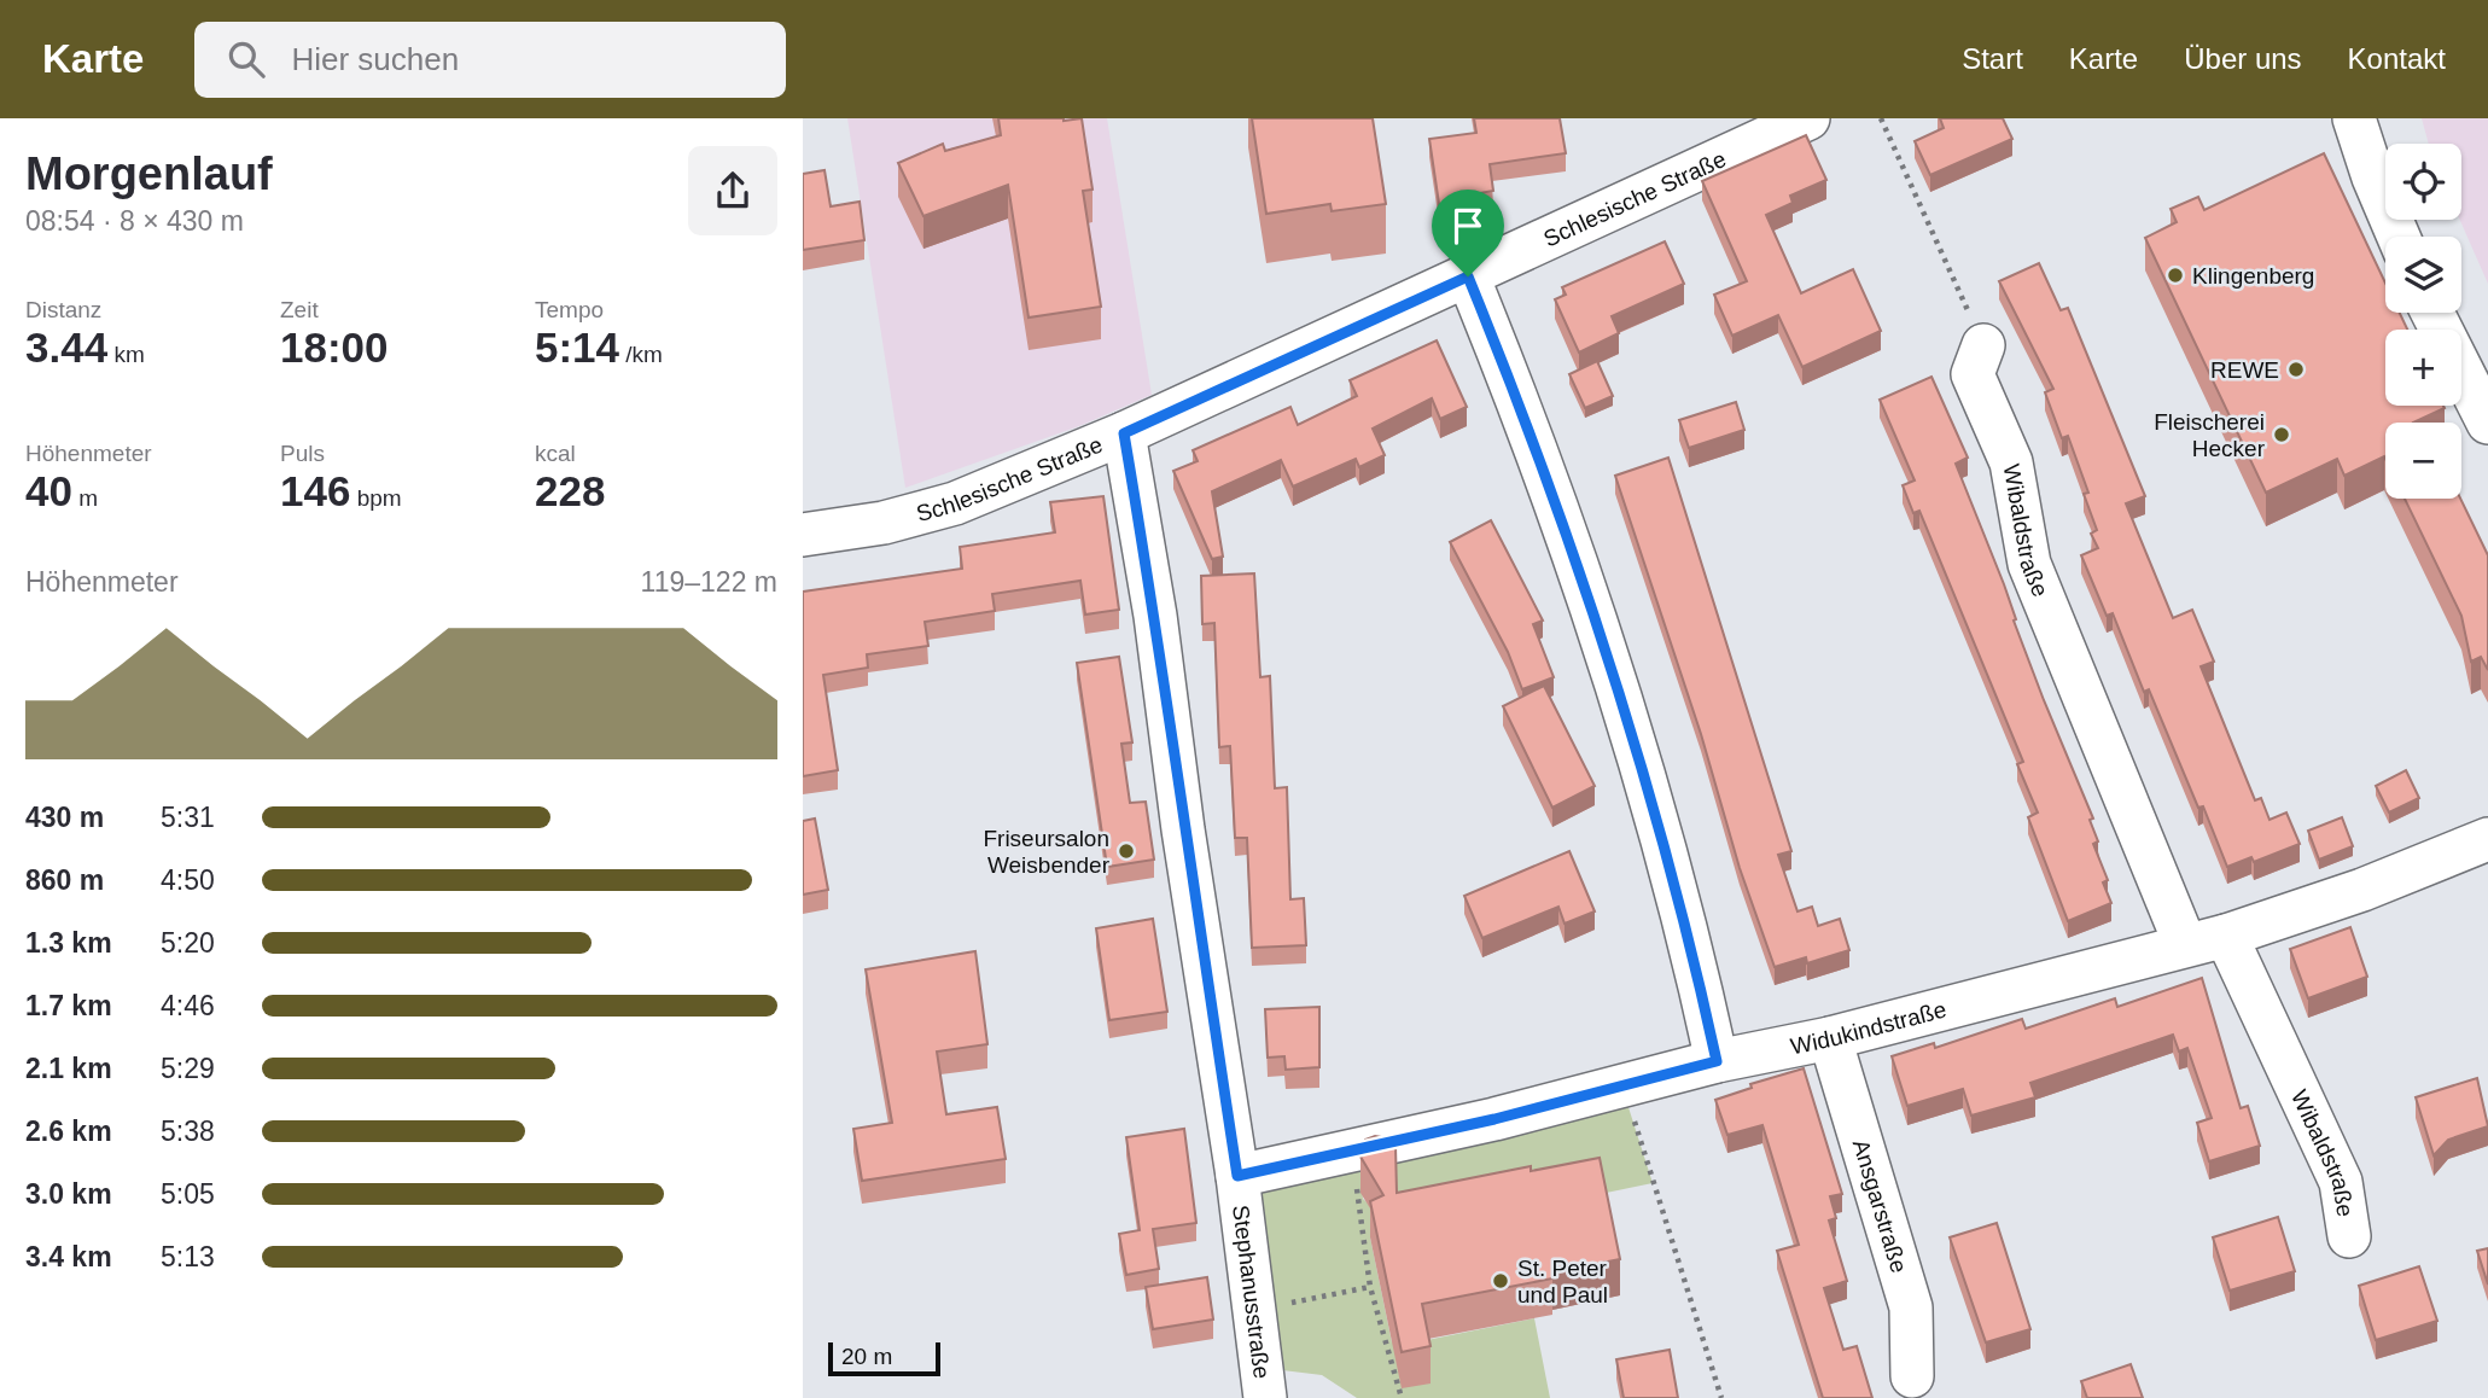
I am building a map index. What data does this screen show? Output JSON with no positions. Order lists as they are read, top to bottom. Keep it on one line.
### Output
{"streets":{"street":["Schlesische Straße","Wibaldstraße","Widukindstraße","Ansgarstraße","Stephanusstraße"]},"crossings":[["Schlesische Straße","Stephanusstraße"],["Wibaldstraße","Widukindstraße"],["Widukindstraße","Ansgarstraße"],["Widukindstraße","Stephanusstraße"]],"places":["Klingenberg","REWE","Fleischerei Hecker","Friseursalon Weisbender","St. Peter und Paul"],"scale_bar":"20 m","page":{"header":"Karte","search":"Hier suchen","nav":["Start","Karte","Über uns","Kontakt"],"heading":["Morgenlauf","08:54 · 8 × 430 m"],"map_buttons":["+","−"],"stats":[["Distanz","3.44 km"],["Zeit","18:00"],["Tempo","5:14 /km"],["Höhenmeter","40 m"],["Puls","146 bpm"],["kcal","228"]],"chart":["Höhenmeter","119–122 m"],"list":[{"name":"430 m","note":"5:31"},{"name":"860 m","note":"4:50"},{"name":"1.3 km","note":"5:20"},{"name":"1.7 km","note":"4:46"},{"name":"2.1 km","note":"5:29"},{"name":"2.6 km","note":"5:38"},{"name":"3.0 km","note":"5:05"},{"name":"3.4 km","note":"5:13"}],"scale":"20 m"}}
